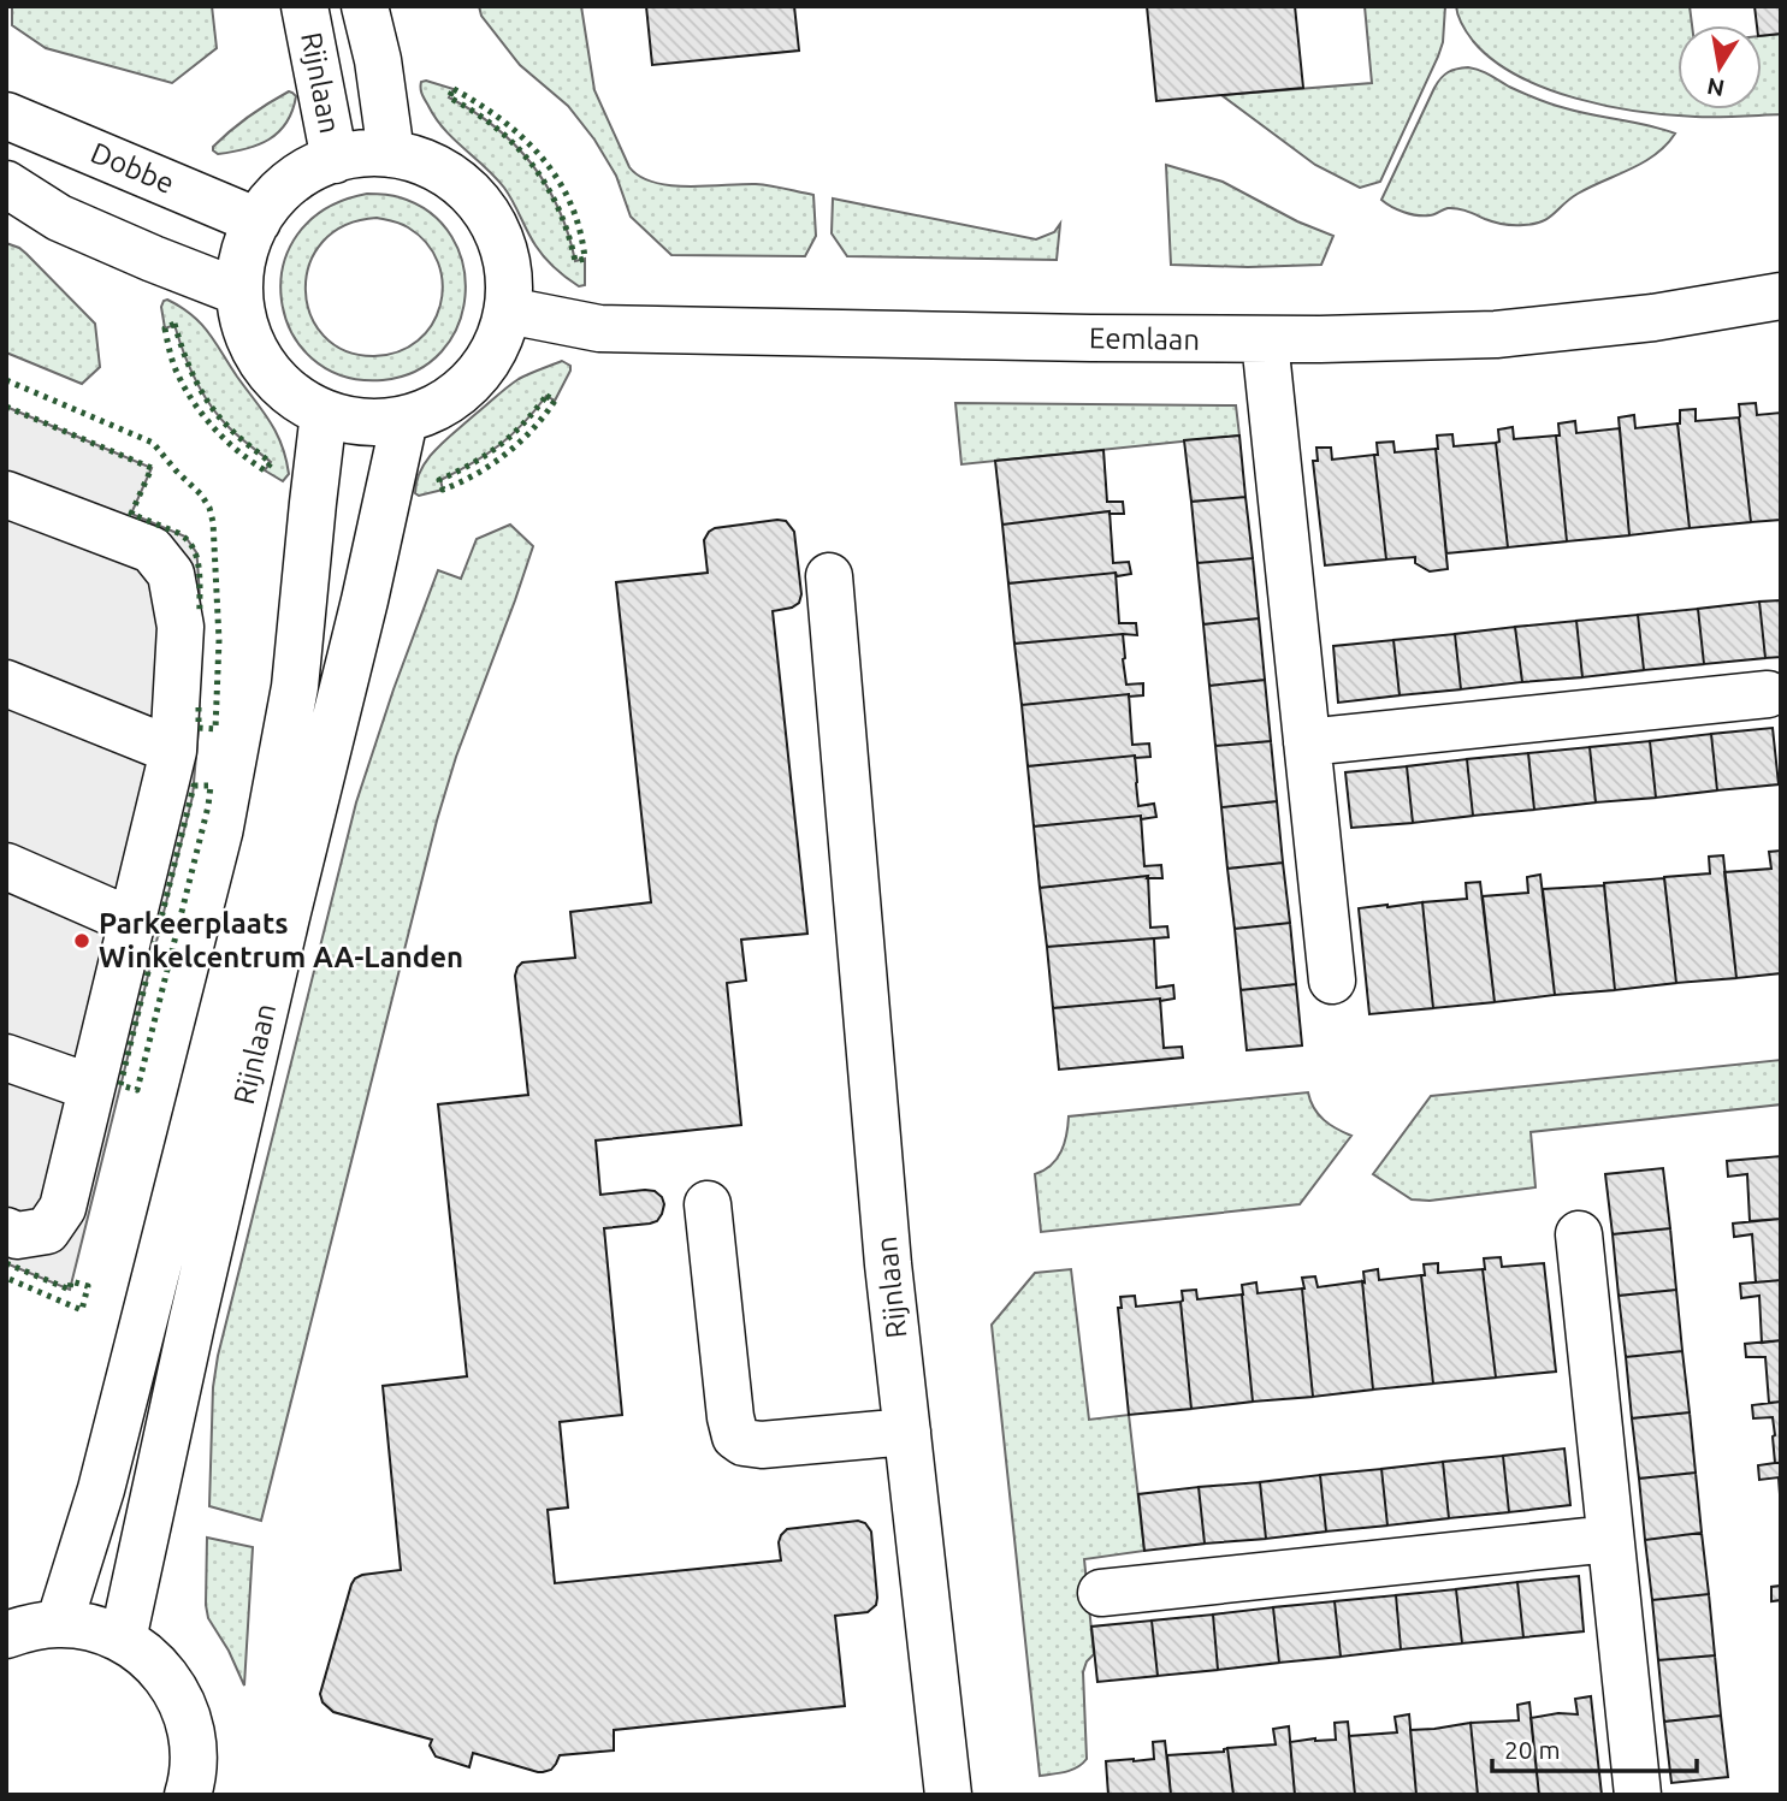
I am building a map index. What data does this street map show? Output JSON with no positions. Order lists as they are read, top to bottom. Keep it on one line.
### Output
{"streets":{"street":["Rijnlaan","Dobbe","Eemlaan"]},"crossings":[["Rijnlaan","Dobbe"],["Rijnlaan","Eemlaan"],["Dobbe","Eemlaan"]],"places":["Parkeerplaats Winkelcentrum AA-Landen"],"scale_bar":"20 m","north":"bottom"}
